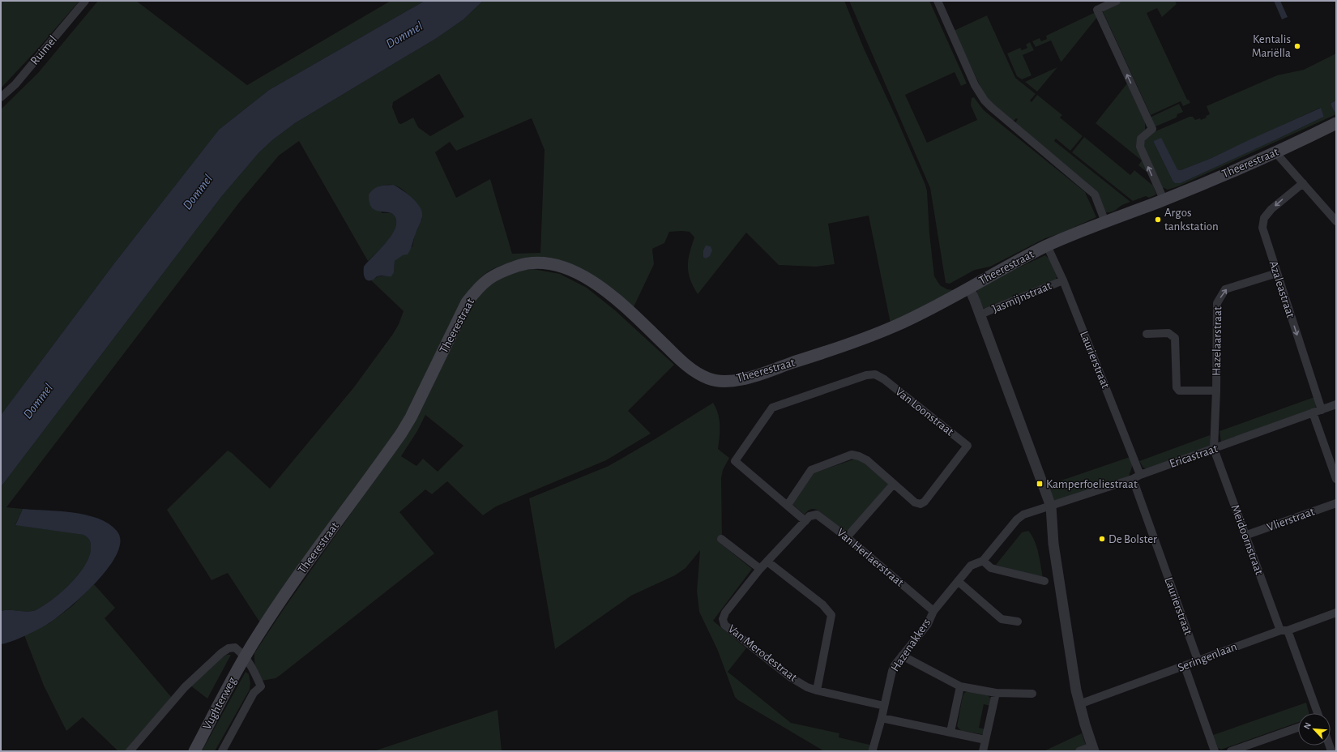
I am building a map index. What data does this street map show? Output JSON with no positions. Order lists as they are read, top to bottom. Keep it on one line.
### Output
{"streets":{"main road":["Theerestraat","Vughterweg"],"street":["Ruimel","Azaleastraat","Jasmijnstraat","Hazelaarstraat","Laurierstraat","Van Loonstraat","Ericastraat","Vlierstraat","Meidoornstraat","Van Herlaerstraat","Hazenakkers","Van Merodestraat","Seringenlaan"]},"crossings":[["Theerestraat","Laurierstraat"],["Theerestraat","Vughterweg"],["Azaleastraat","Hazelaarstraat"],["Azaleastraat","Ericastraat"],["Jasmijnstraat","Laurierstraat"],["Hazelaarstraat","Ericastraat"],["Hazelaarstraat","Meidoornstraat"],["Laurierstraat","Ericastraat"],["Laurierstraat","Seringenlaan"],["Ericastraat","Meidoornstraat"],["Ericastraat","Hazenakkers"],["Vlierstraat","Meidoornstraat"],["Meidoornstraat","Seringenlaan"],["Van Herlaerstraat","Hazenakkers"],["Van Herlaerstraat","Van Merodestraat"],["Hazenakkers","Van Merodestraat"]],"one_way":["Azaleastraat","Hazelaarstraat"],"water":["Dommel"],"places":{"other":["Kentalis Mariëlla","Argos tankstation","De Bolster"],"transit":["Kamperfoeliestraat"]},"north":"top left"}
